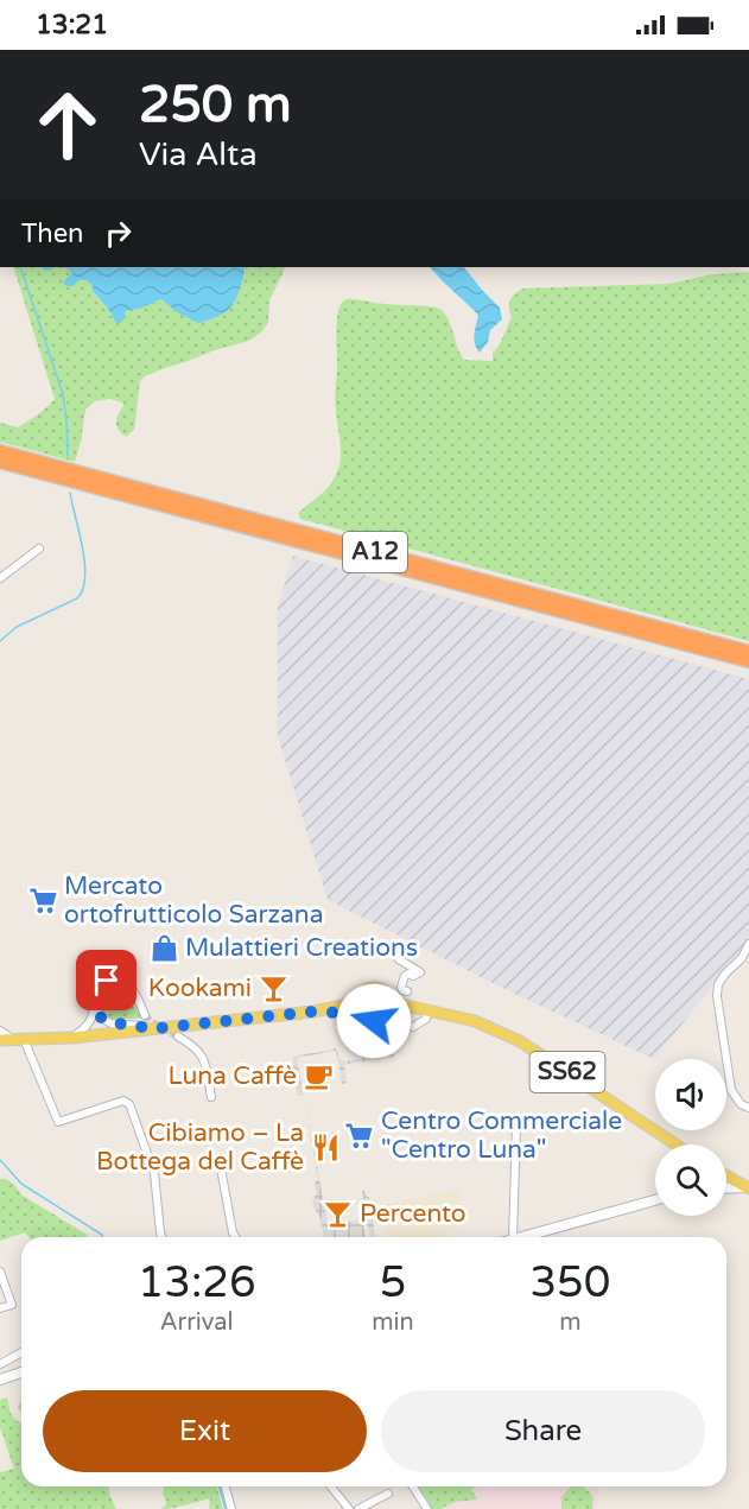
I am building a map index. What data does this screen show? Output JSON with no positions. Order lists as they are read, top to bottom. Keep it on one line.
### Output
{"streets":{"highway":["A12"],"main road":["SS62"]},"places":{"supermarket":["Mercato ortofrutticolo Sarzana","Centro Commerciale \"Centro Luna\""],"shop":["Mulattieri Creations"],"bar":["Kookami","Percento"],"cafe":["Luna Caffè"],"restaurant":["Cibiamo – La Bottega del Caffè"]},"page":{"status":"13:21","turn":["250 m","Via Alta"],"then":"Then","eta":["13:26","Arrival","5","min","350","m"],"buttons":["Exit","Share"]}}
